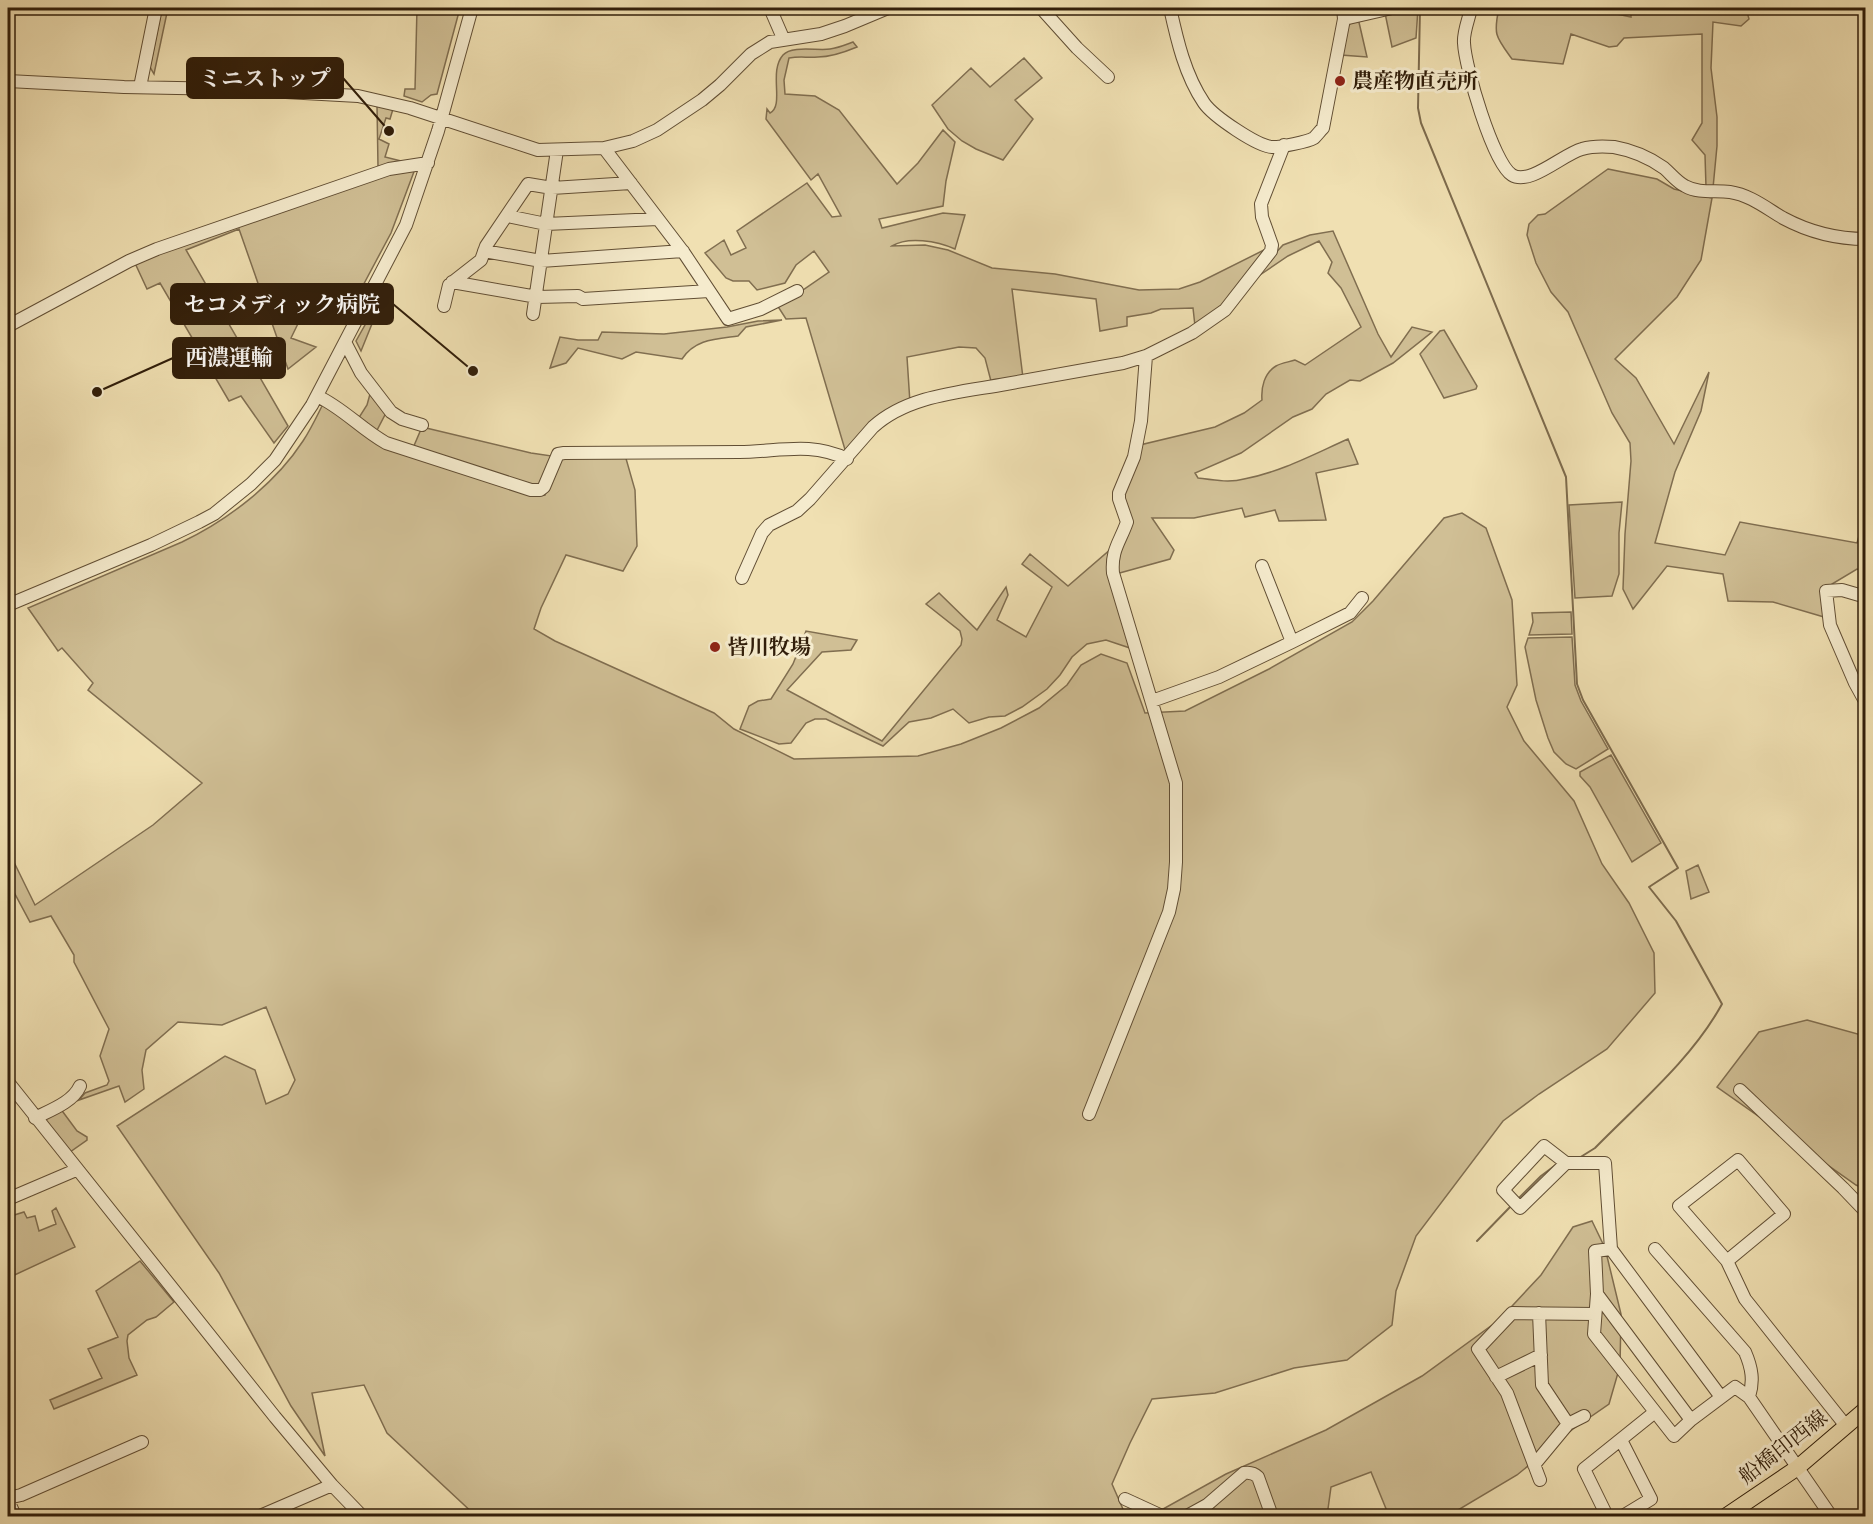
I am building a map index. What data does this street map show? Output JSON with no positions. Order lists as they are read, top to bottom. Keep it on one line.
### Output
{"streets":{"main road":["船橋印西線"]},"places":["農産物直売所","ミニストップ","セコメディック病院","西濃運輸","皆川牧場"]}
